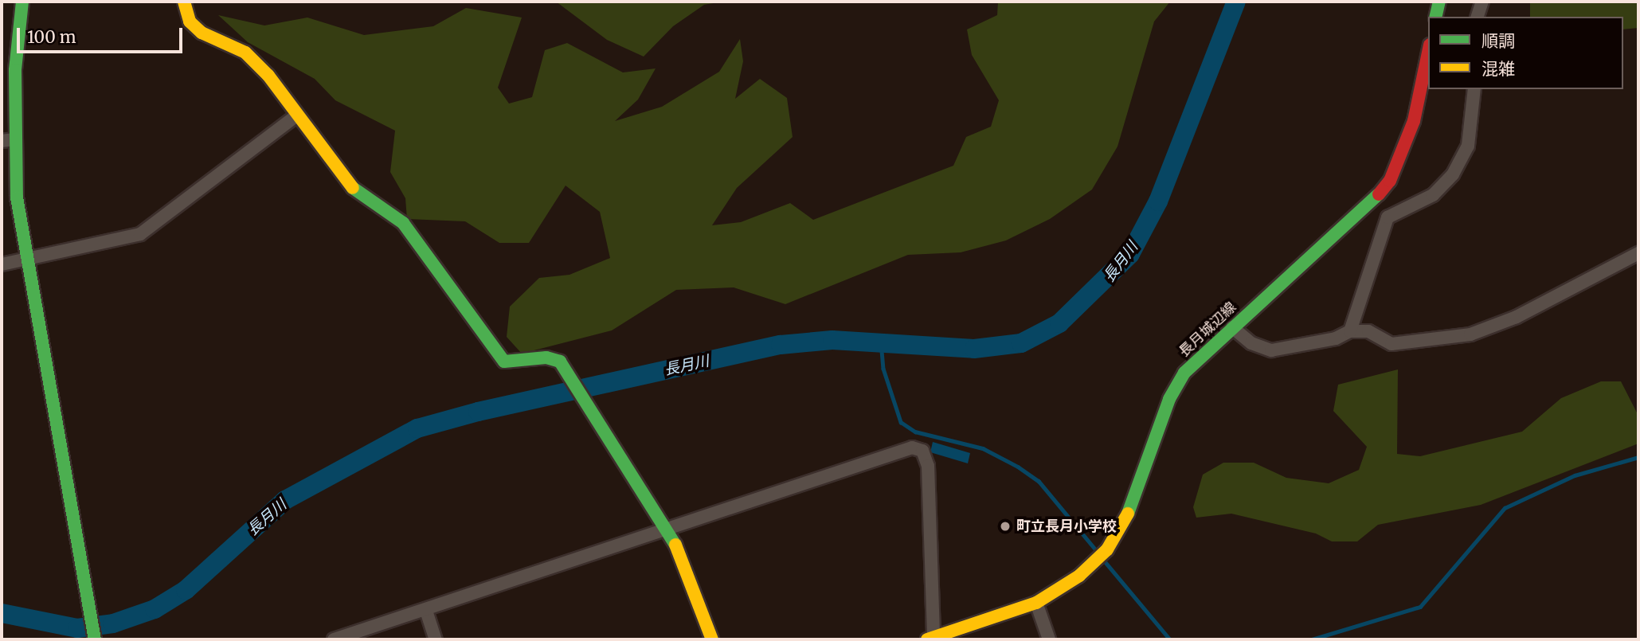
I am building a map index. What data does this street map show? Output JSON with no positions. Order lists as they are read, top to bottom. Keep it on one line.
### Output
{"streets":{"street":["長月城辺線"]},"water":["長月川"],"places":["町立長月小学校"],"legend":["順調","混雑"],"scale_bar":"100 m"}
